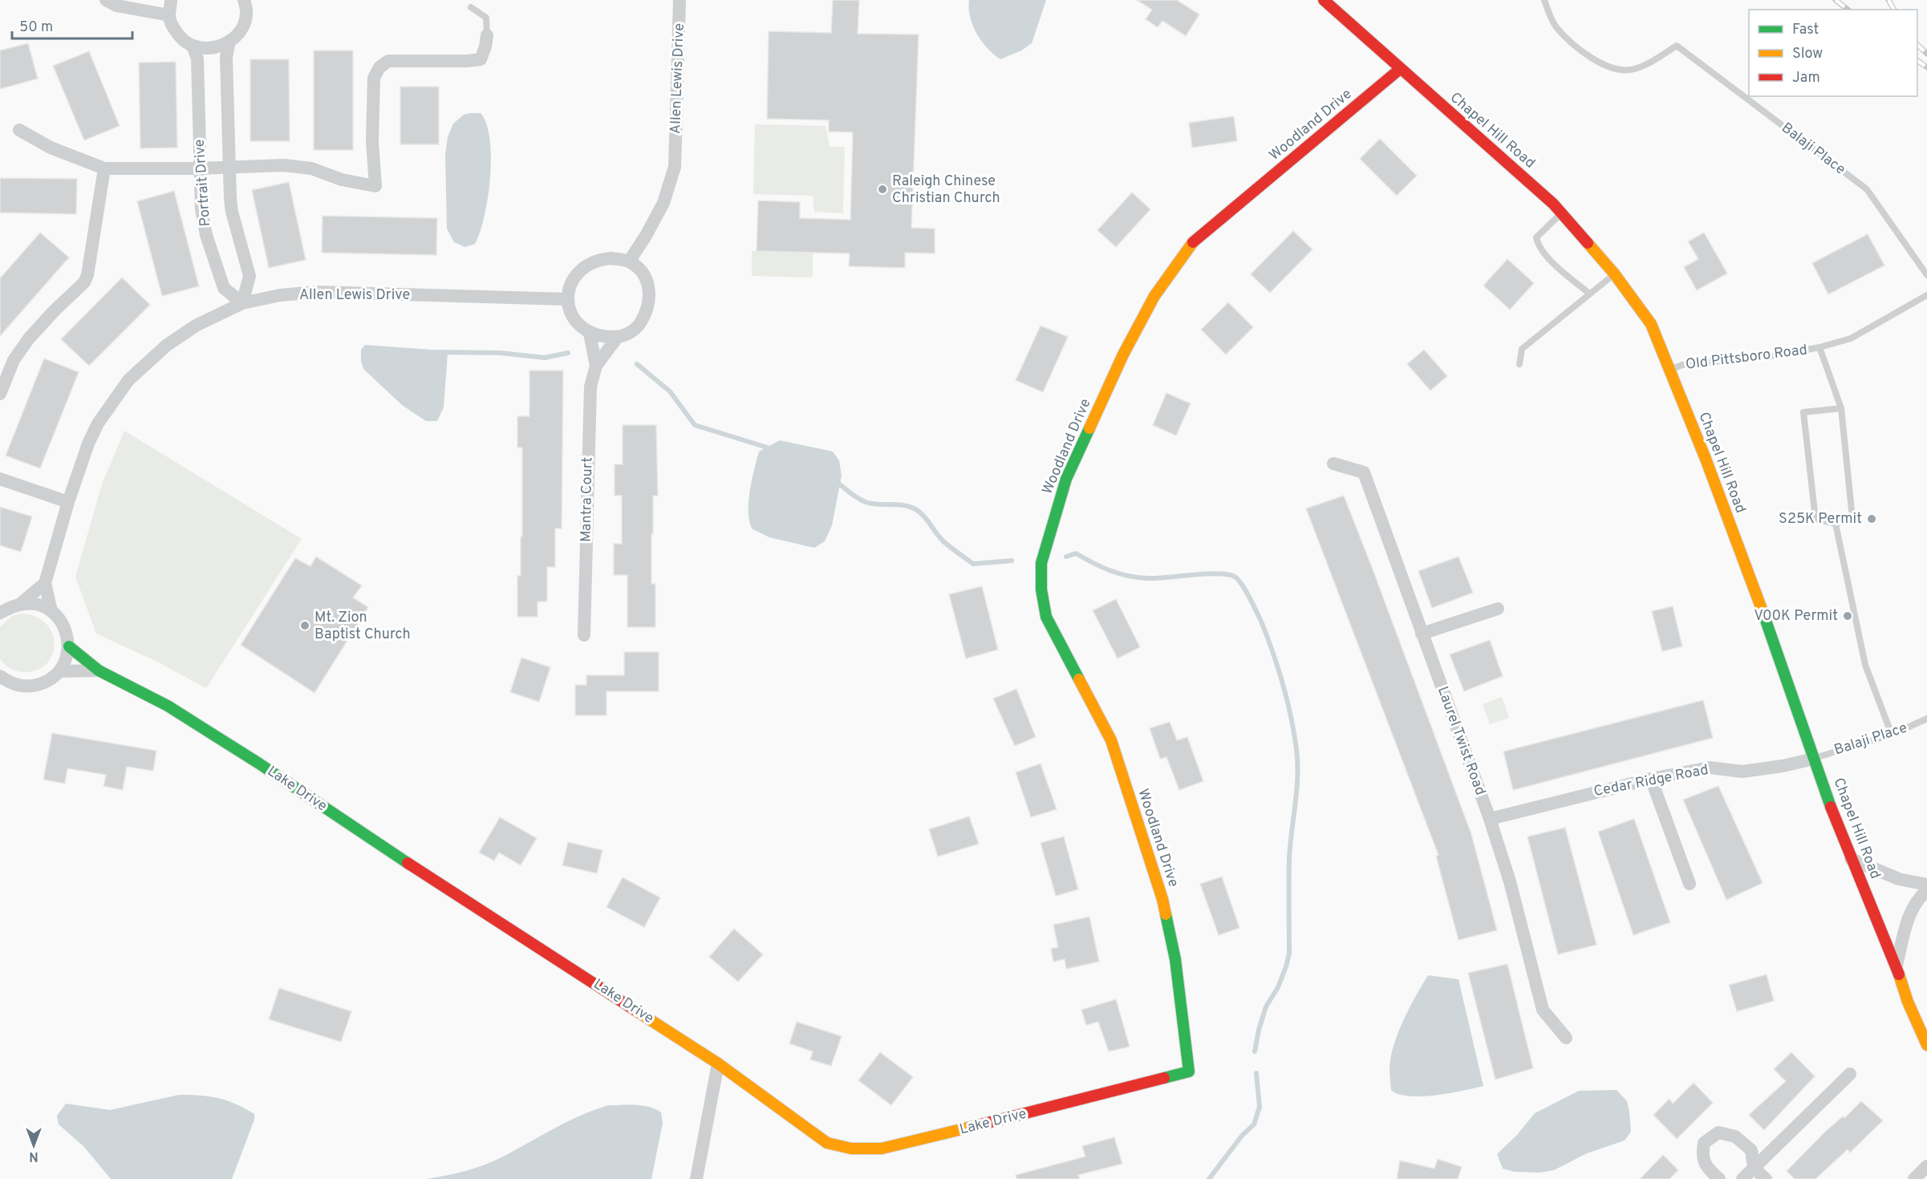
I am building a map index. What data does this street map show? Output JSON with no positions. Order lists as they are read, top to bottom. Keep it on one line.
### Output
{"streets":{"street":["Allen Lewis Drive","Woodland Drive","Chapel Hill Road","Portrait Drive","Mantra Court","Laurel Twist Road","Cedar Ridge Road","Lake Drive"],"lane":["Balaji Place","Old Pittsboro Road"]},"crossings":[["Allen Lewis Drive","Portrait Drive"],["Allen Lewis Drive","Mantra Court"],["Woodland Drive","Chapel Hill Road"],["Woodland Drive","Lake Drive"],["Chapel Hill Road","Balaji Place"],["Chapel Hill Road","Old Pittsboro Road"],["Chapel Hill Road","Cedar Ridge Road"],["Balaji Place","Cedar Ridge Road"],["Laurel Twist Road","Cedar Ridge Road"]],"places":["Raleigh Chinese Christian Church","S25K Permit","V00K Permit","Mt. Zion Baptist Church"],"legend":["Fast","Slow","Jam"],"scale_bar":"50 m","north":"bottom"}
